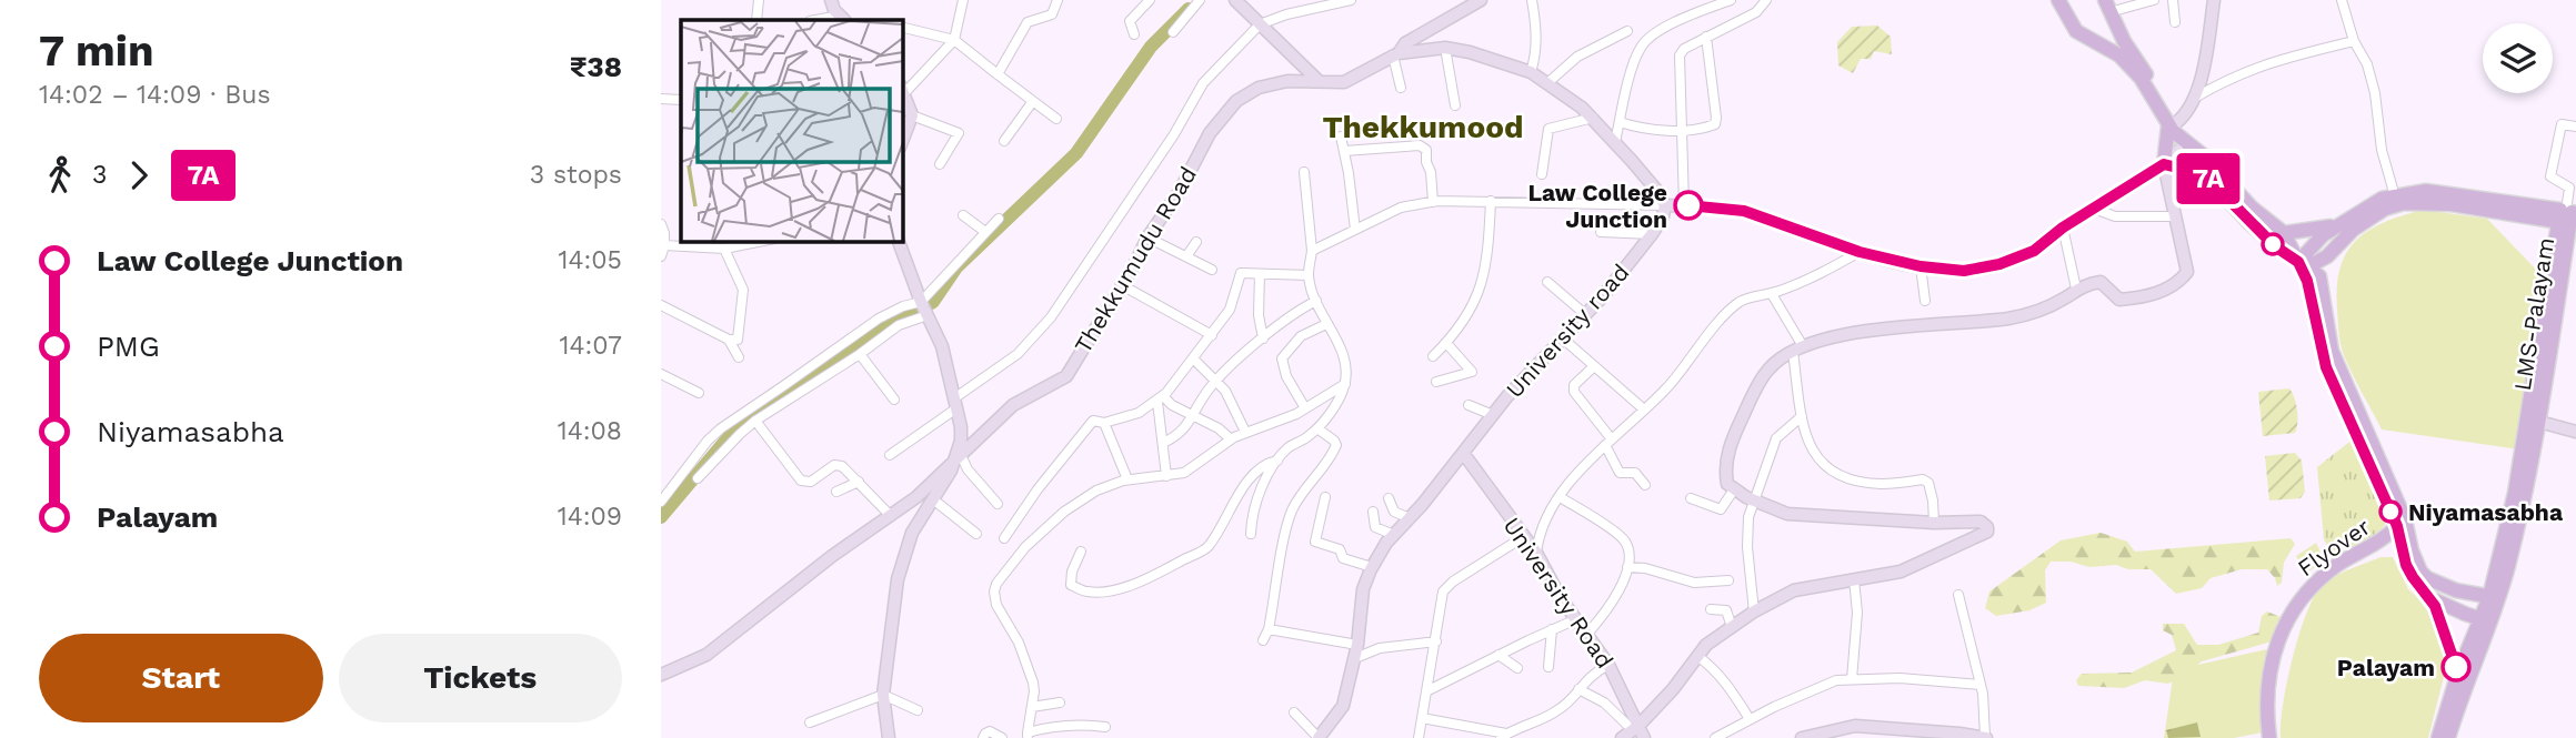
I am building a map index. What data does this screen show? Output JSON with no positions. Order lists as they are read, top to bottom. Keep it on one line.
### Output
{"streets":{"main road":["LMS-Palayam","Flyover"],"street":["Thekkumudu Road","University road","University Road"]},"crossings":[["University road","University Road"]],"districts":["Thekkumood"],"places":["Law College Junction","Niyamasabha","Palayam"],"lines":["bus line 7A"],"page":{"heading":["7 min","14:02 – 14:09 · Bus","₹38"],"on_map":"7A","legs":["3","7A","3 stops"],"list":[{"name":"Law College Junction","value":"14:05"},{"name":"PMG","value":"14:07"},{"name":"Niyamasabha","value":"14:08"},{"name":"Palayam","value":"14:09"}],"buttons":["Start","Tickets"]}}
